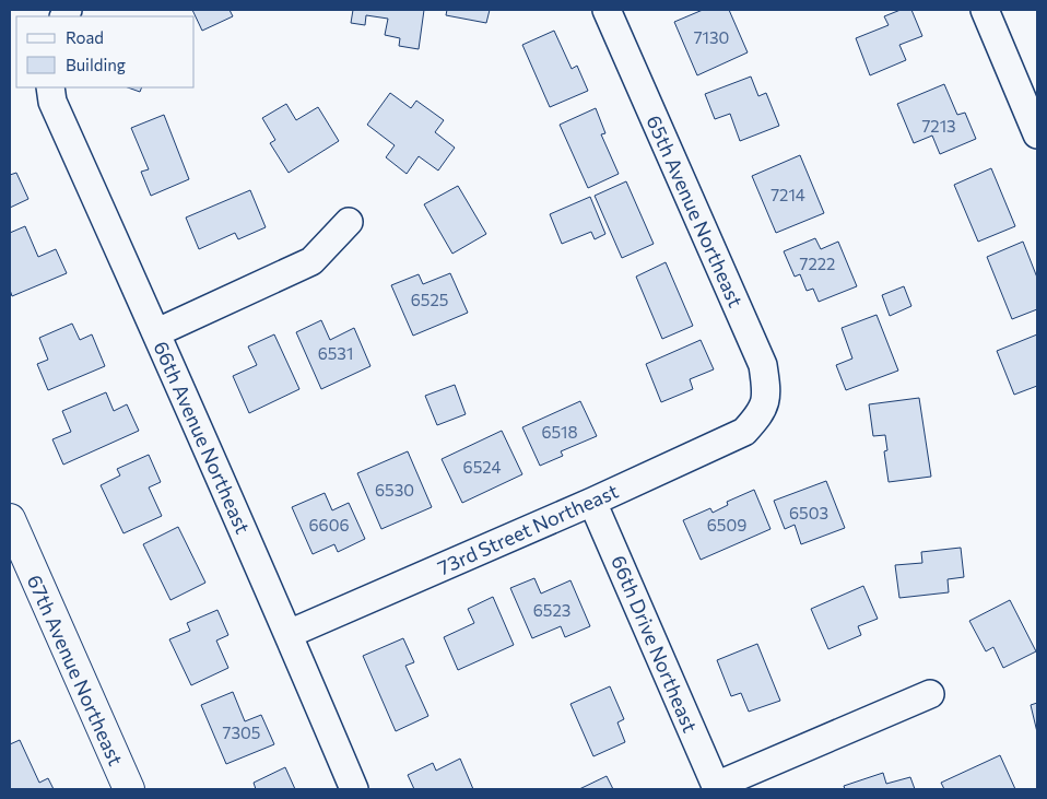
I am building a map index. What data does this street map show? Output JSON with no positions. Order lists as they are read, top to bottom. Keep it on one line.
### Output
{"streets":{"main road":["67th Avenue Northeast"],"street":["65th Avenue Northeast","66th Avenue Northeast","73rd Street Northeast","66th Drive Northeast"]},"crossings":[["65th Avenue Northeast","73rd Street Northeast"],["66th Avenue Northeast","73rd Street Northeast"],["73rd Street Northeast","66th Drive Northeast"]],"house_numbers":["7130","7213","7214","7222","6525","6531","6518","6524","6530","6503","6606","6509","6523","7305"],"legend":["Road","Building"]}
